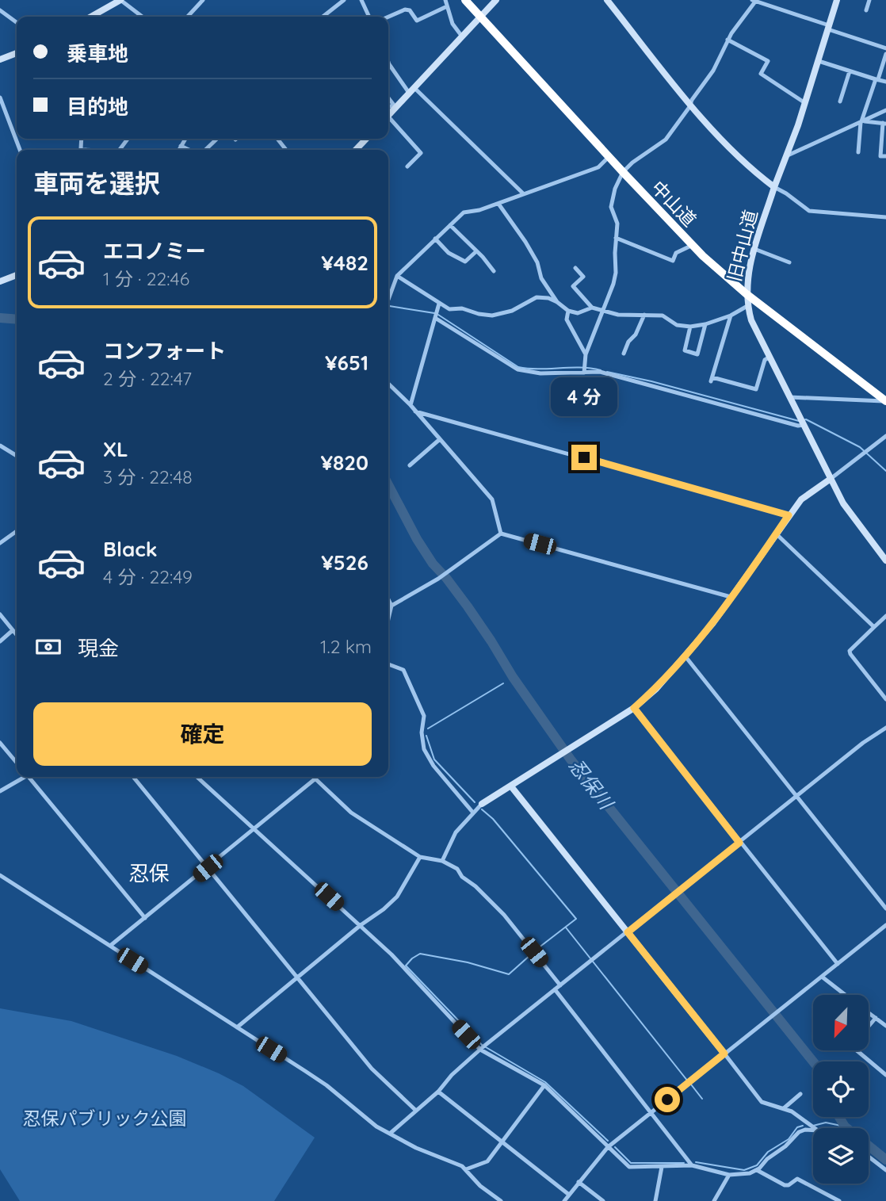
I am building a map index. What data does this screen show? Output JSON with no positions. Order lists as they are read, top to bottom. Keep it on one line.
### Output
{"streets":{"highway":["中山道"],"street":["旧中山道"]},"crossings":[["中山道","旧中山道"]],"districts":["忍保"],"water":["忍保川"],"parks":["忍保パブリック公園"],"north":"bottom left","page":{"banner":["乗車地","目的地"],"heading":"車両を選択","list":[{"name":"エコノミー","note":"1 分 · 22:46","value":"¥482"},{"name":"コンフォート","note":"2 分 · 22:47","value":"¥651"},{"name":"XL","note":"3 分 · 22:48","value":"¥820"},{"name":"Black","note":"4 分 · 22:49","value":"¥526"}],"bubble":"4 分","pay":["現金","1.2 km"],"buttons":"確定"}}
